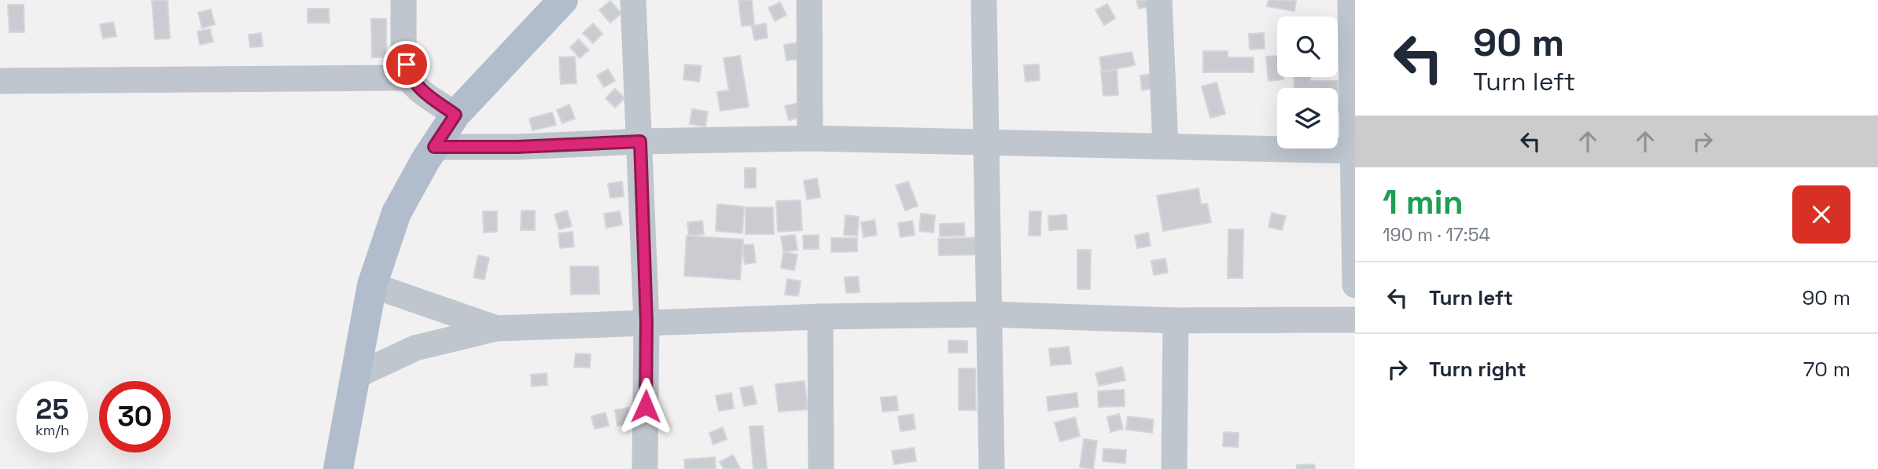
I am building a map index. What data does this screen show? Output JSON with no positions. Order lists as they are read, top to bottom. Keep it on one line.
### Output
{"page":{"turn":["90 m","Turn left"],"heading":["1 min","190 m · 17:54"],"list":[{"name":"Turn left","value":"90 m"},{"name":"Turn right","value":"70 m"}],"speed":"25 km/h","limit":"30"}}
